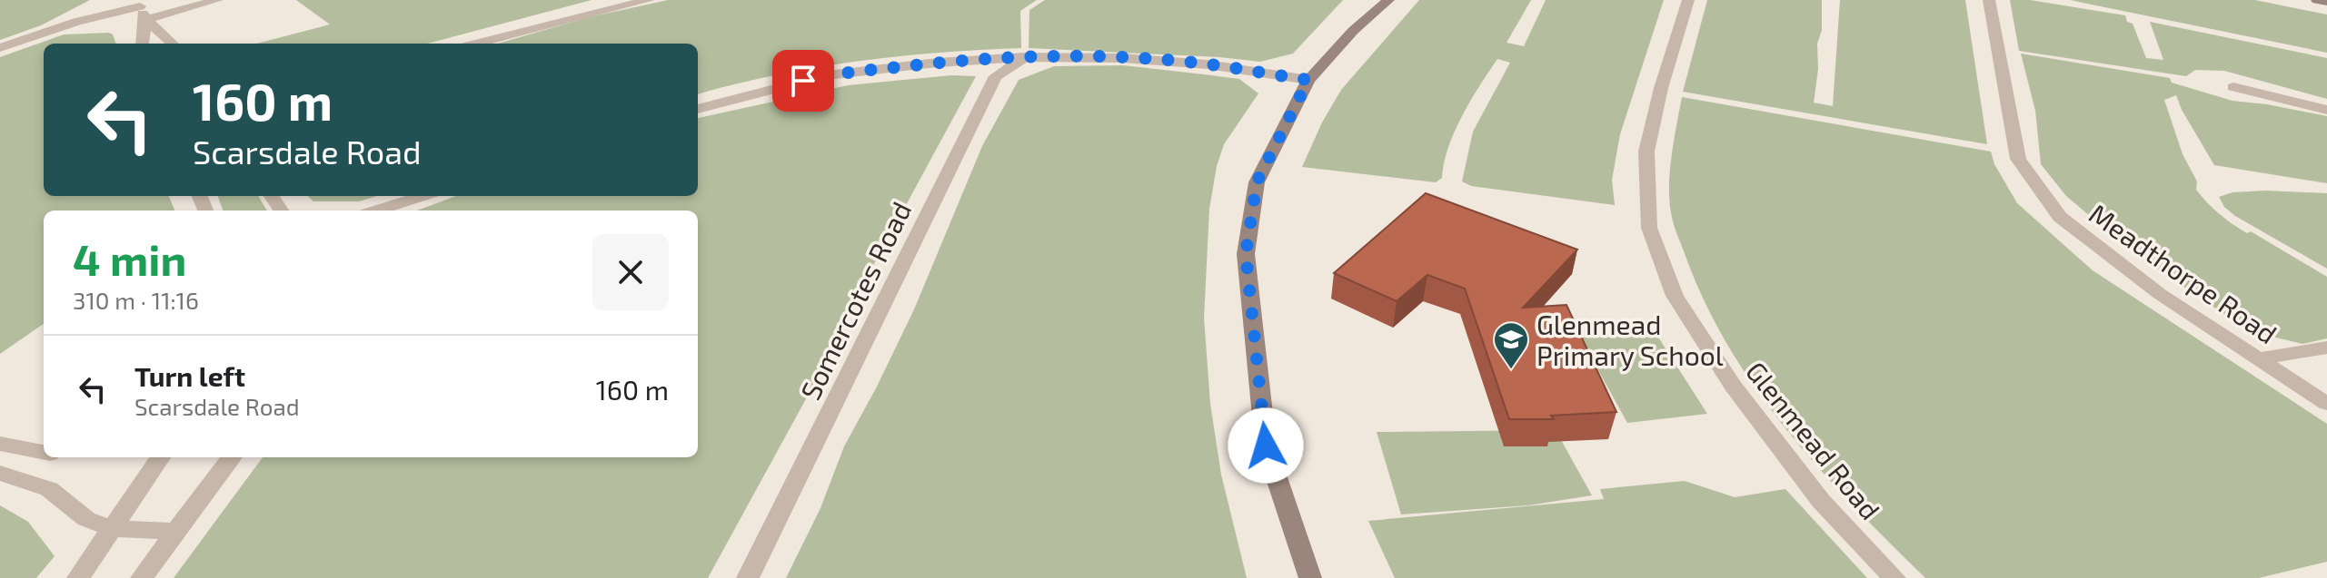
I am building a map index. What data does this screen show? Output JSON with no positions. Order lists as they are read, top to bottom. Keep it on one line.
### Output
{"streets":{"street":["Meadthorpe Road","Somercotes Road","Glenmead Road"]},"places":{"school or university":["Glenmead Primary School"]},"page":{"turn":["160 m","Scarsdale Road"],"heading":["4 min","310 m · 11:16"],"list":[{"name":"Turn left","note":"Scarsdale Road","value":"160 m"}]}}
